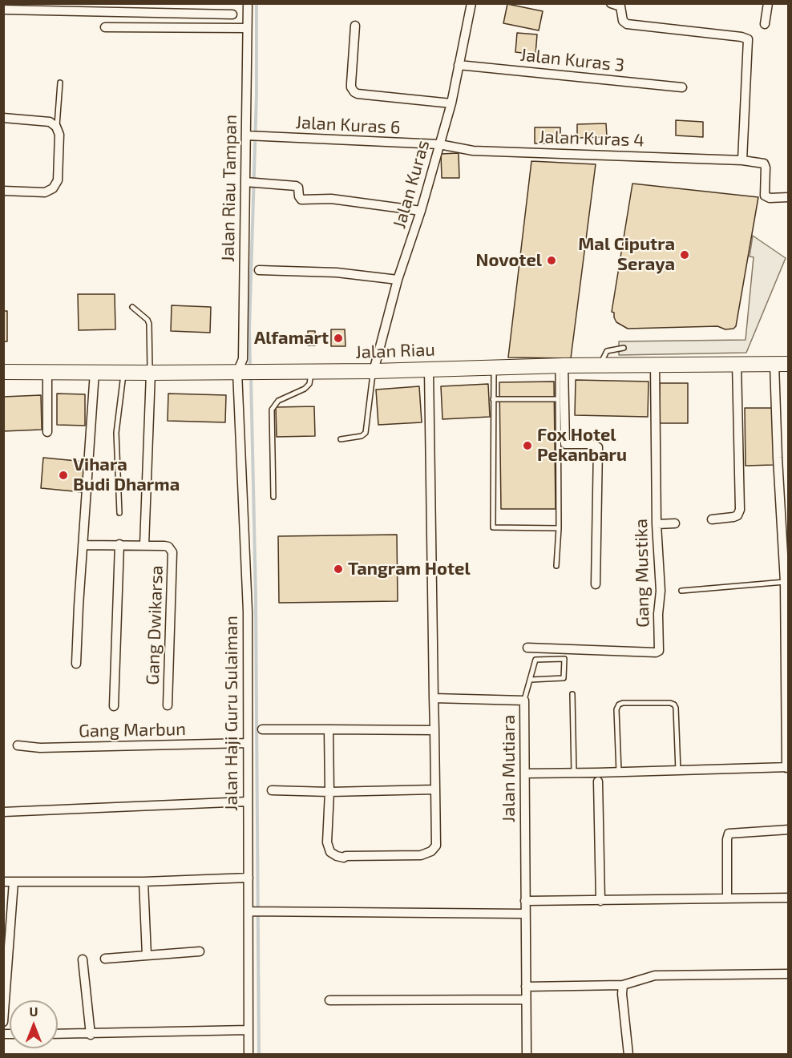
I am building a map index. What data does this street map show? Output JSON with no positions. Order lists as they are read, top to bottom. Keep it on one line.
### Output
{"streets":{"main road":["Jalan Riau"],"street":["Jalan Kuras 3","Jalan Kuras 6","Jalan Kuras 4","Jalan Kuras","Jalan Riau Tampan","Gang Mustika","Gang Dwikarsa","Jalan Haji Guru Sulaiman","Gang Marbun","Jalan Mutiara"]},"crossings":[["Jalan Kuras 3","Jalan Kuras"],["Jalan Kuras 6","Jalan Kuras 4"],["Jalan Kuras 6","Jalan Kuras"],["Jalan Kuras 6","Jalan Riau Tampan"],["Jalan Kuras 4","Jalan Kuras"],["Jalan Kuras","Jalan Riau"],["Jalan Riau Tampan","Jalan Riau"],["Jalan Riau Tampan","Jalan Haji Guru Sulaiman"],["Jalan Riau","Gang Mustika"],["Jalan Riau","Jalan Haji Guru Sulaiman"],["Jalan Haji Guru Sulaiman","Gang Marbun"]],"places":["Mal Ciputra Seraya","Novotel","Alfamart","Fox Hotel Pekanbaru","Vihara Budi Dharma","Tangram Hotel"],"north":"top"}
